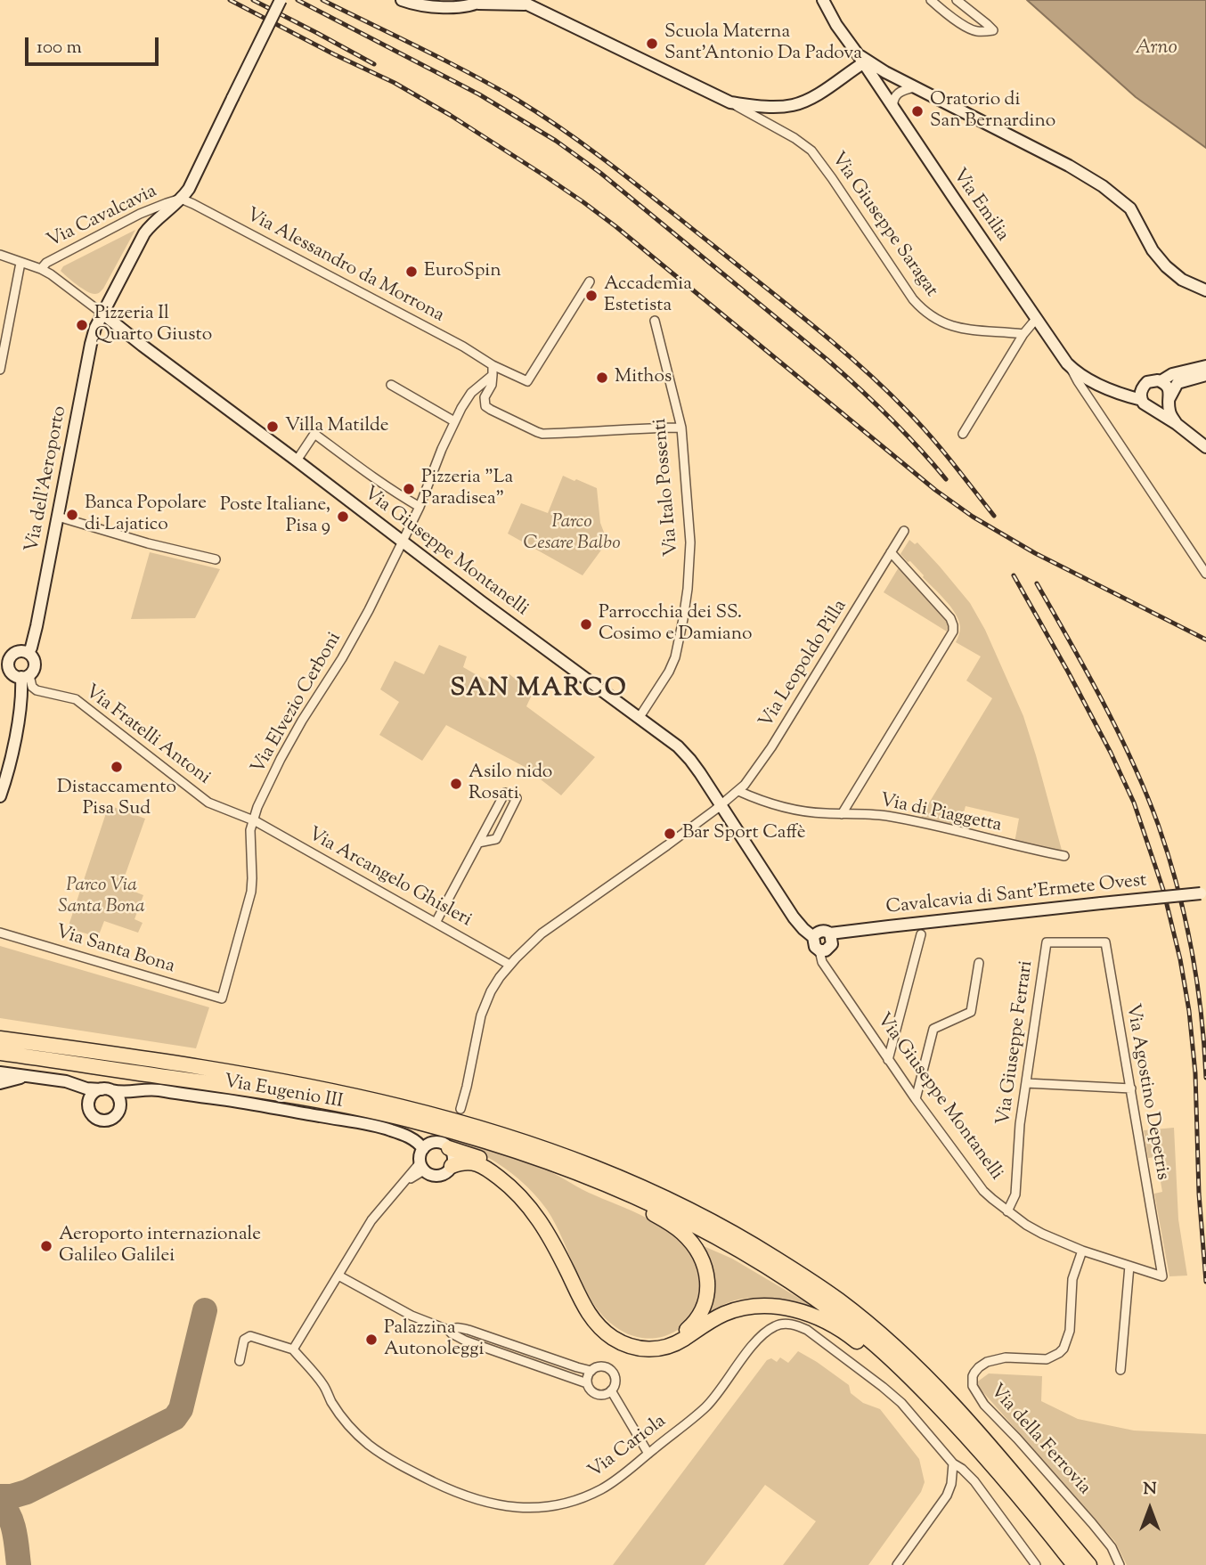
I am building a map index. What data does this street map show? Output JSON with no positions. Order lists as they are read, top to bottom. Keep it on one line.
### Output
{"streets":{"street":["Via Emilia","Via Cavalcavia","Via Giuseppe Saragat","Via Alessandro da Morrona","Via dell'Aeroporto","Via Italo Possenti","Via Giuseppe Montanelli","Via Leopoldo Pilla","Via Elvezio Cerboni","Via Fratelli Antoni","Via di Piaggetta","Via Arcangelo Ghisleri","Cavalcavia di Sant'Ermete Ovest","Via Santa Bona","Via Giuseppe Ferrari","Via Agostino Depetris","Via Eugenio III","Via della Ferrovia","Via Cariola"]},"crossings":[["Via Cavalcavia","Via Alessandro da Morrona"],["Via Cavalcavia","Via dell'Aeroporto"],["Via Cavalcavia","Via Giuseppe Montanelli"],["Via Alessandro da Morrona","Via dell'Aeroporto"],["Via dell'Aeroporto","Via Giuseppe Montanelli"],["Via dell'Aeroporto","Via Fratelli Antoni"],["Via Italo Possenti","Via Giuseppe Montanelli"],["Via Giuseppe Montanelli","Via Leopoldo Pilla"],["Via Giuseppe Montanelli","Via Elvezio Cerboni"],["Via Giuseppe Montanelli","Cavalcavia di Sant'Ermete Ovest"],["Via Giuseppe Montanelli","Via Giuseppe Ferrari"],["Via Giuseppe Montanelli","Via Agostino Depetris"],["Via Giuseppe Montanelli","Via della Ferrovia"],["Via Leopoldo Pilla","Via di Piaggetta"],["Via Leopoldo Pilla","Via Arcangelo Ghisleri"],["Via Elvezio Cerboni","Via Fratelli Antoni"],["Via Elvezio Cerboni","Via Arcangelo Ghisleri"],["Via Elvezio Cerboni","Via Santa Bona"],["Via Fratelli Antoni","Via Arcangelo Ghisleri"],["Via Giuseppe Ferrari","Via Agostino Depetris"]],"districts":["SAN MARCO"],"water":["Arno"],"parks":["Parco Cesare Balbo","Parco Via Santa Bona"],"places":["Scuola Materna Sant'Antonio Da Padova","Oratorio di San Bernardino","EuroSpin","Accademia Estetista","Pizzeria Il Quarto Giusto","Mithos","Villa Matilde","Pizzeria \"La Paradisea\"","Banca Popolare di Lajatico","Poste Italiane, Pisa 9","Parrocchia dei SS. Cosimo e Damiano","Distaccamento Pisa Sud","Asilo nido Rosati","Bar Sport Caffè","Aeroporto internazionale Galileo Galilei","Palazzina Autonoleggi"],"scale_bar":"100 m","north":"top"}
